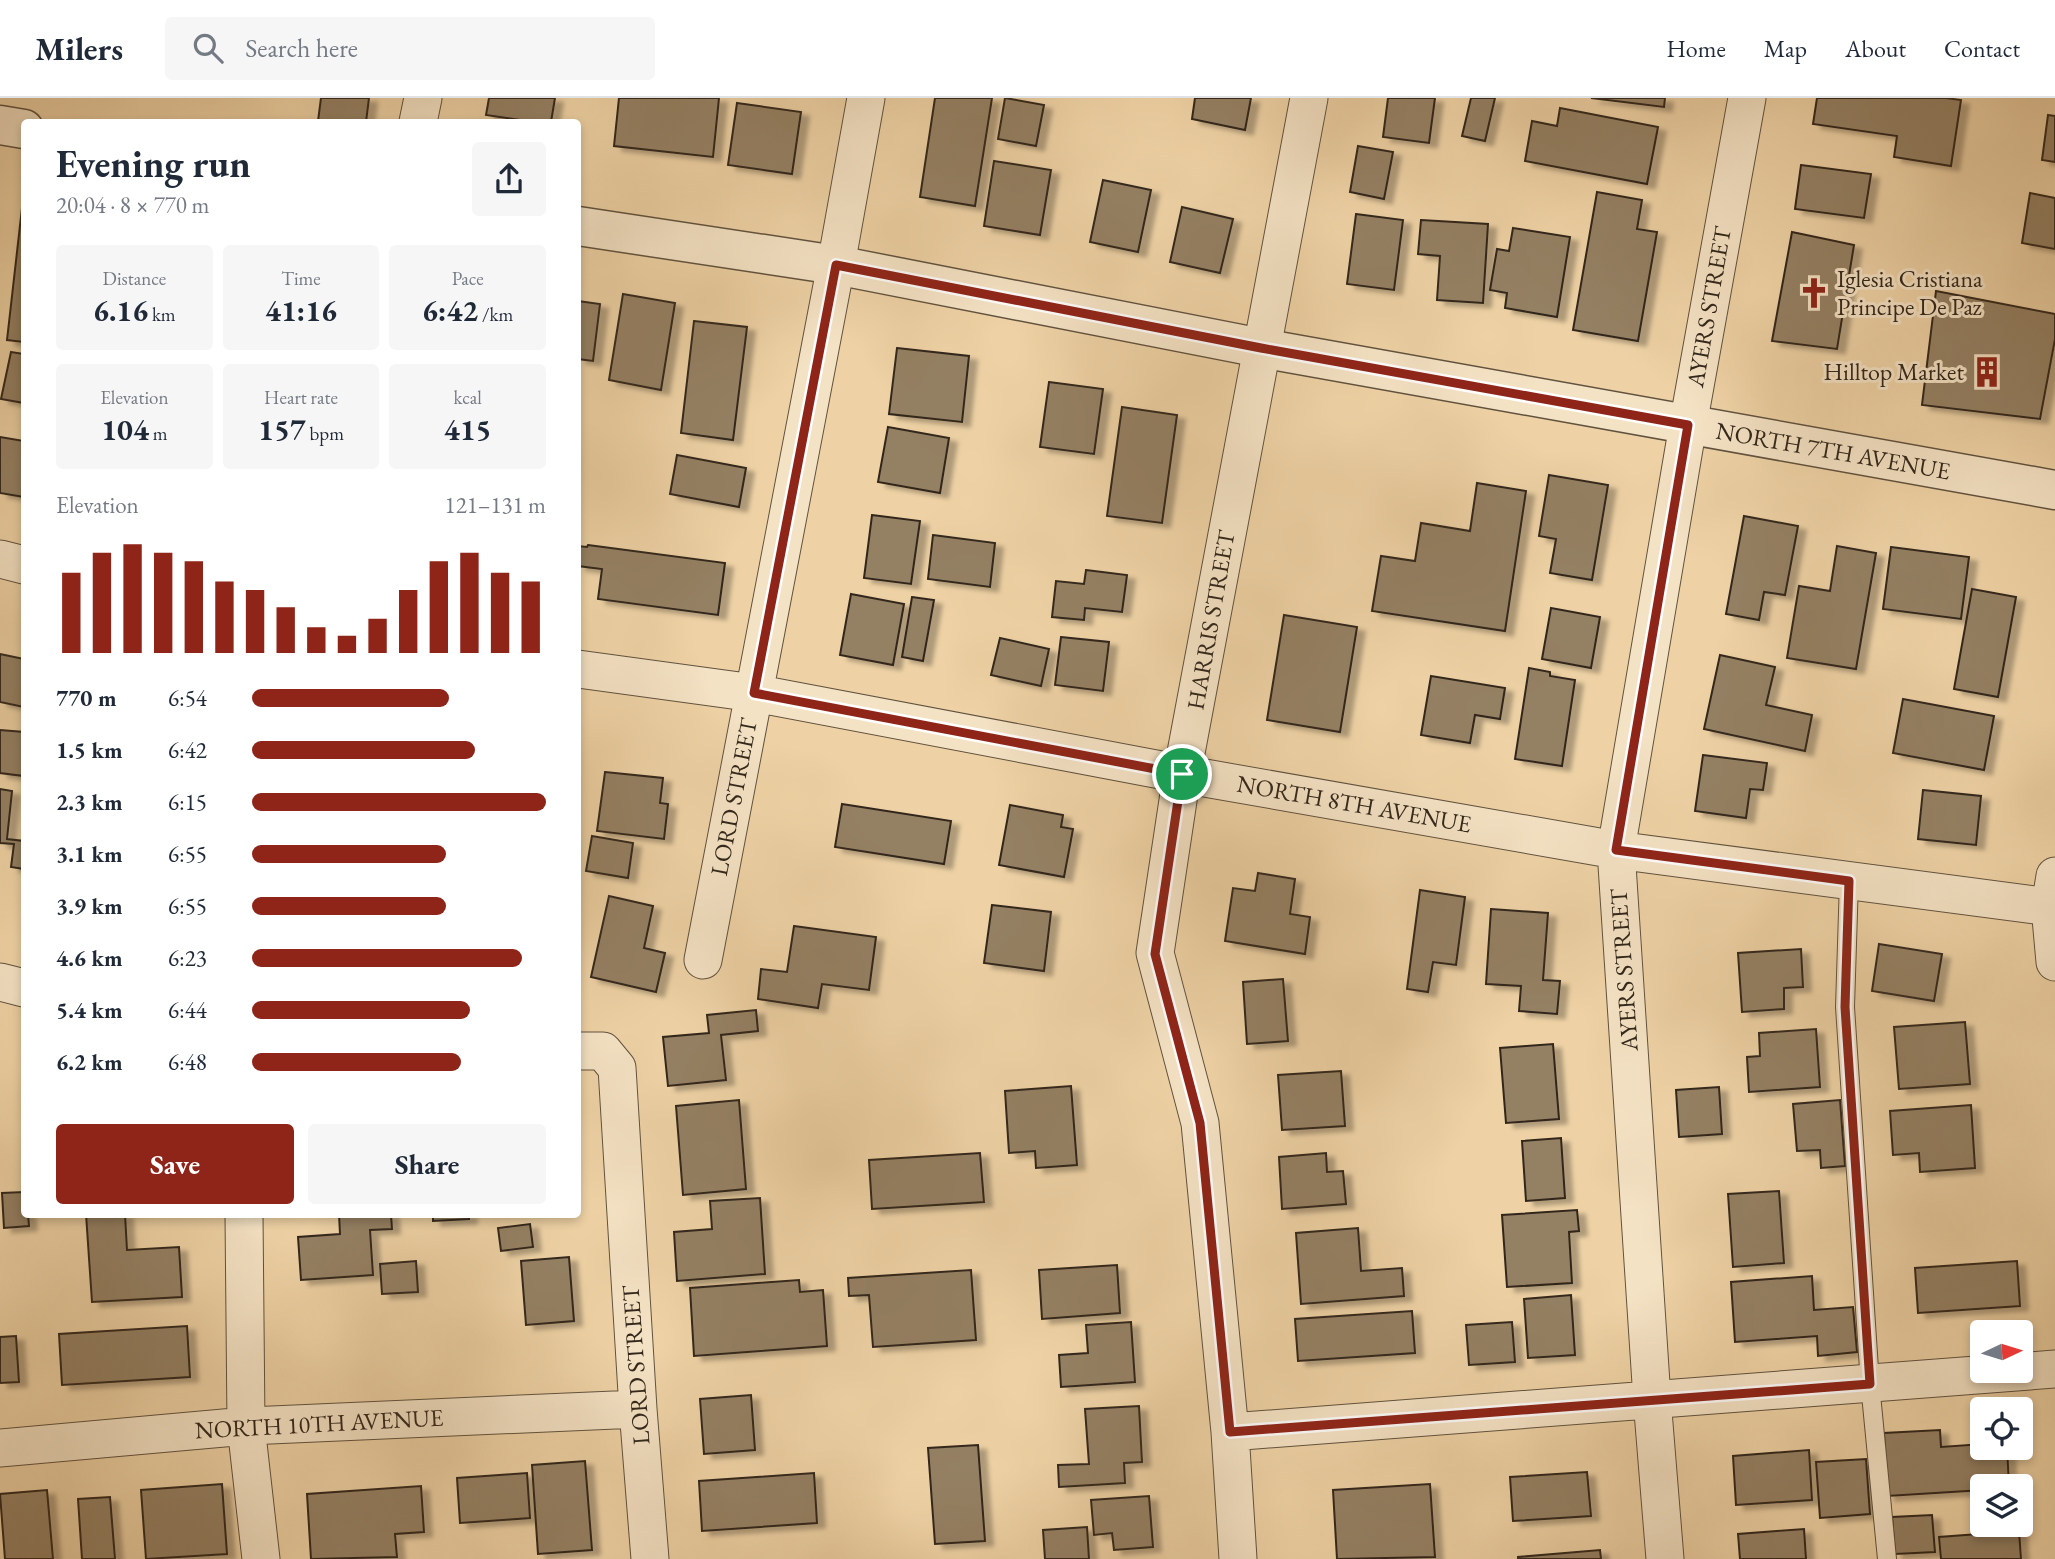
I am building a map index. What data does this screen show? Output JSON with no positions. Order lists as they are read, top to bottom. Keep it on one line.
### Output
{"streets":{"street":["AYERS STREET","NORTH 7TH AVENUE","HARRIS STREET","LORD STREET","NORTH 8TH AVENUE","NORTH 10TH AVENUE"]},"crossings":[["AYERS STREET","NORTH 7TH AVENUE"],["AYERS STREET","NORTH 8TH AVENUE"],["NORTH 7TH AVENUE","HARRIS STREET"],["NORTH 7TH AVENUE","LORD STREET"],["HARRIS STREET","NORTH 8TH AVENUE"],["LORD STREET","NORTH 8TH AVENUE"],["LORD STREET","NORTH 10TH AVENUE"]],"places":{"church":["Iglesia Cristiana Principe De Paz"],"building":["Hilltop Market"]},"north":"right","page":{"header":"Milers","search":"Search here","nav":["Home","Map","About","Contact"],"heading":["Evening run","20:04 · 8 × 770 m"],"stats":[["Distance","6.16 km"],["Time","41:16"],["Pace","6:42 /km"],["Elevation","104 m"],["Heart rate","157 bpm"],["kcal","415"]],"chart":["Elevation","121–131 m"],"list":[{"name":"770 m","note":"6:54"},{"name":"1.5 km","note":"6:42"},{"name":"2.3 km","note":"6:15"},{"name":"3.1 km","note":"6:55"},{"name":"3.9 km","note":"6:55"},{"name":"4.6 km","note":"6:23"},{"name":"5.4 km","note":"6:44"},{"name":"6.2 km","note":"6:48"}],"buttons":["Save","Share"]}}
